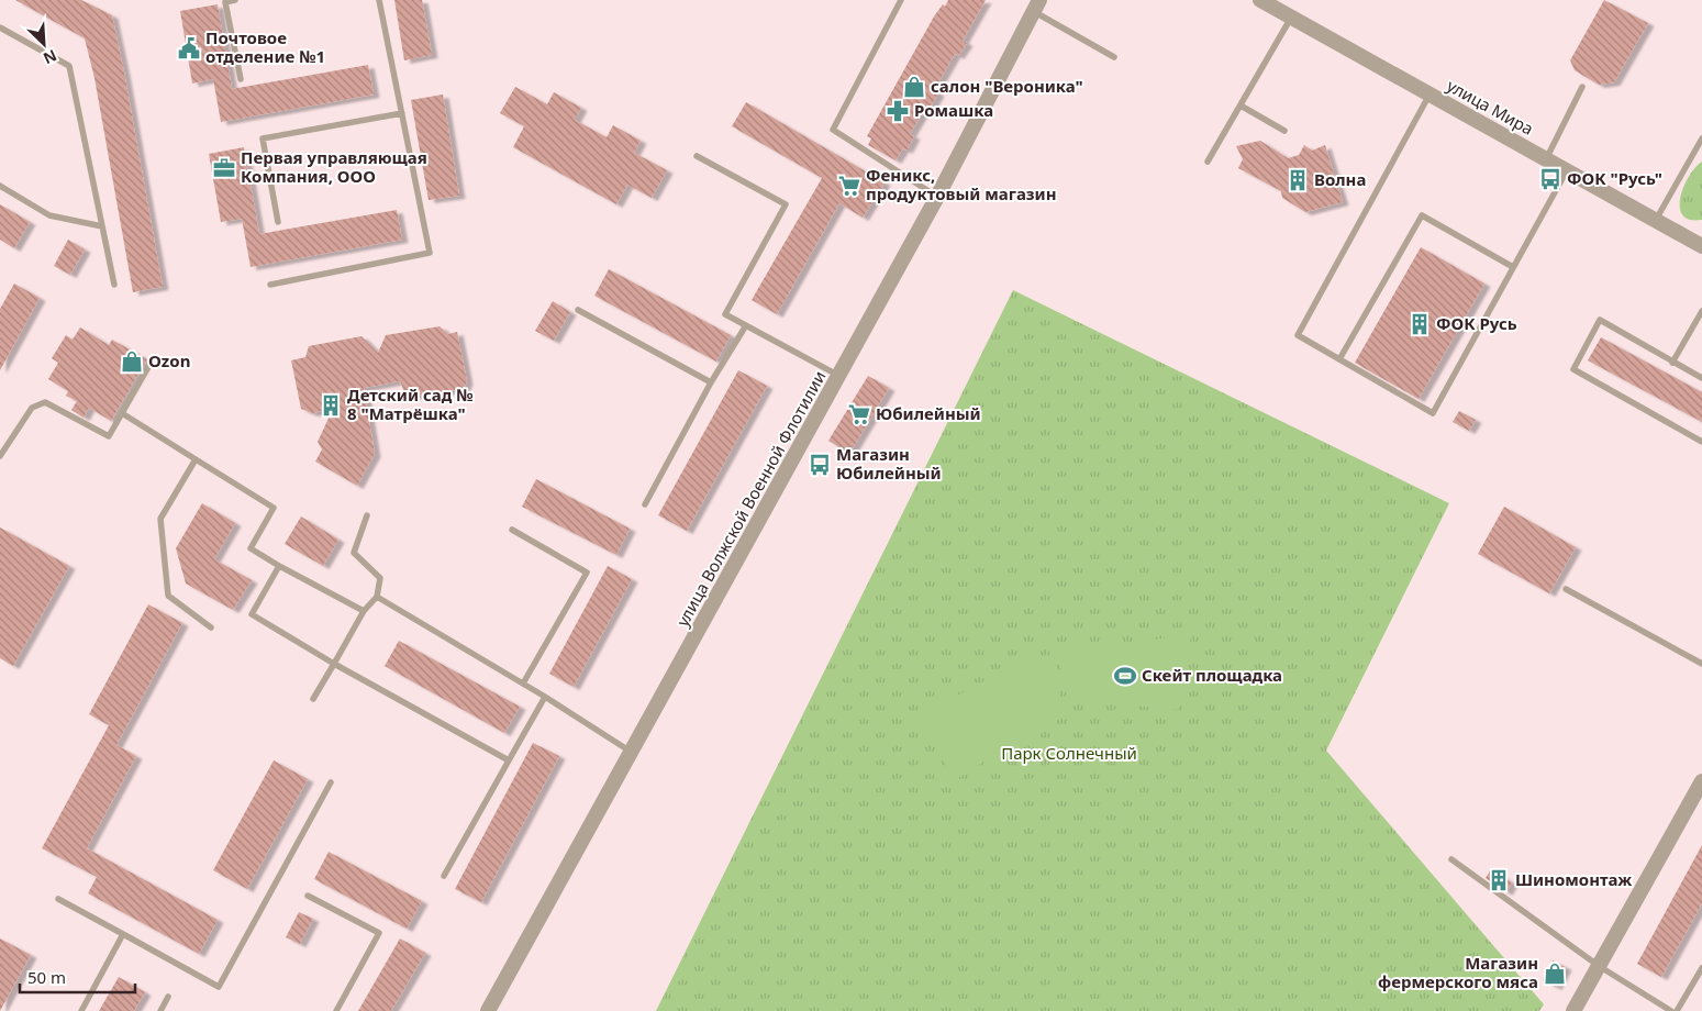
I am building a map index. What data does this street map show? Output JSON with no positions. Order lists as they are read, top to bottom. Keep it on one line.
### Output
{"streets":{"street":["улица Мира","улица Волжской Военной Флотилии"]},"parks":["Парк Солнечный"],"places":{"public building":["Почтовое отделение №1"],"shop":["салон \"Вероника\"","Ozon","Магазин фермерского мяса"],"pharmacy":["Ромашка"],"office":["Первая управляющая Компания, ООО"],"bus stop":["ФОК \"Русь\"","Магазин Юбилейный"],"building":["Волна","ФОК Русь","Детский сад № 8 \"Матрёшка\"","Шиномонтаж"],"supermarket":["Феникс, продуктовый магазин","Юбилейный"],"sports":["Скейт площадка"]},"scale_bar":"50 m","north":"bottom right"}
